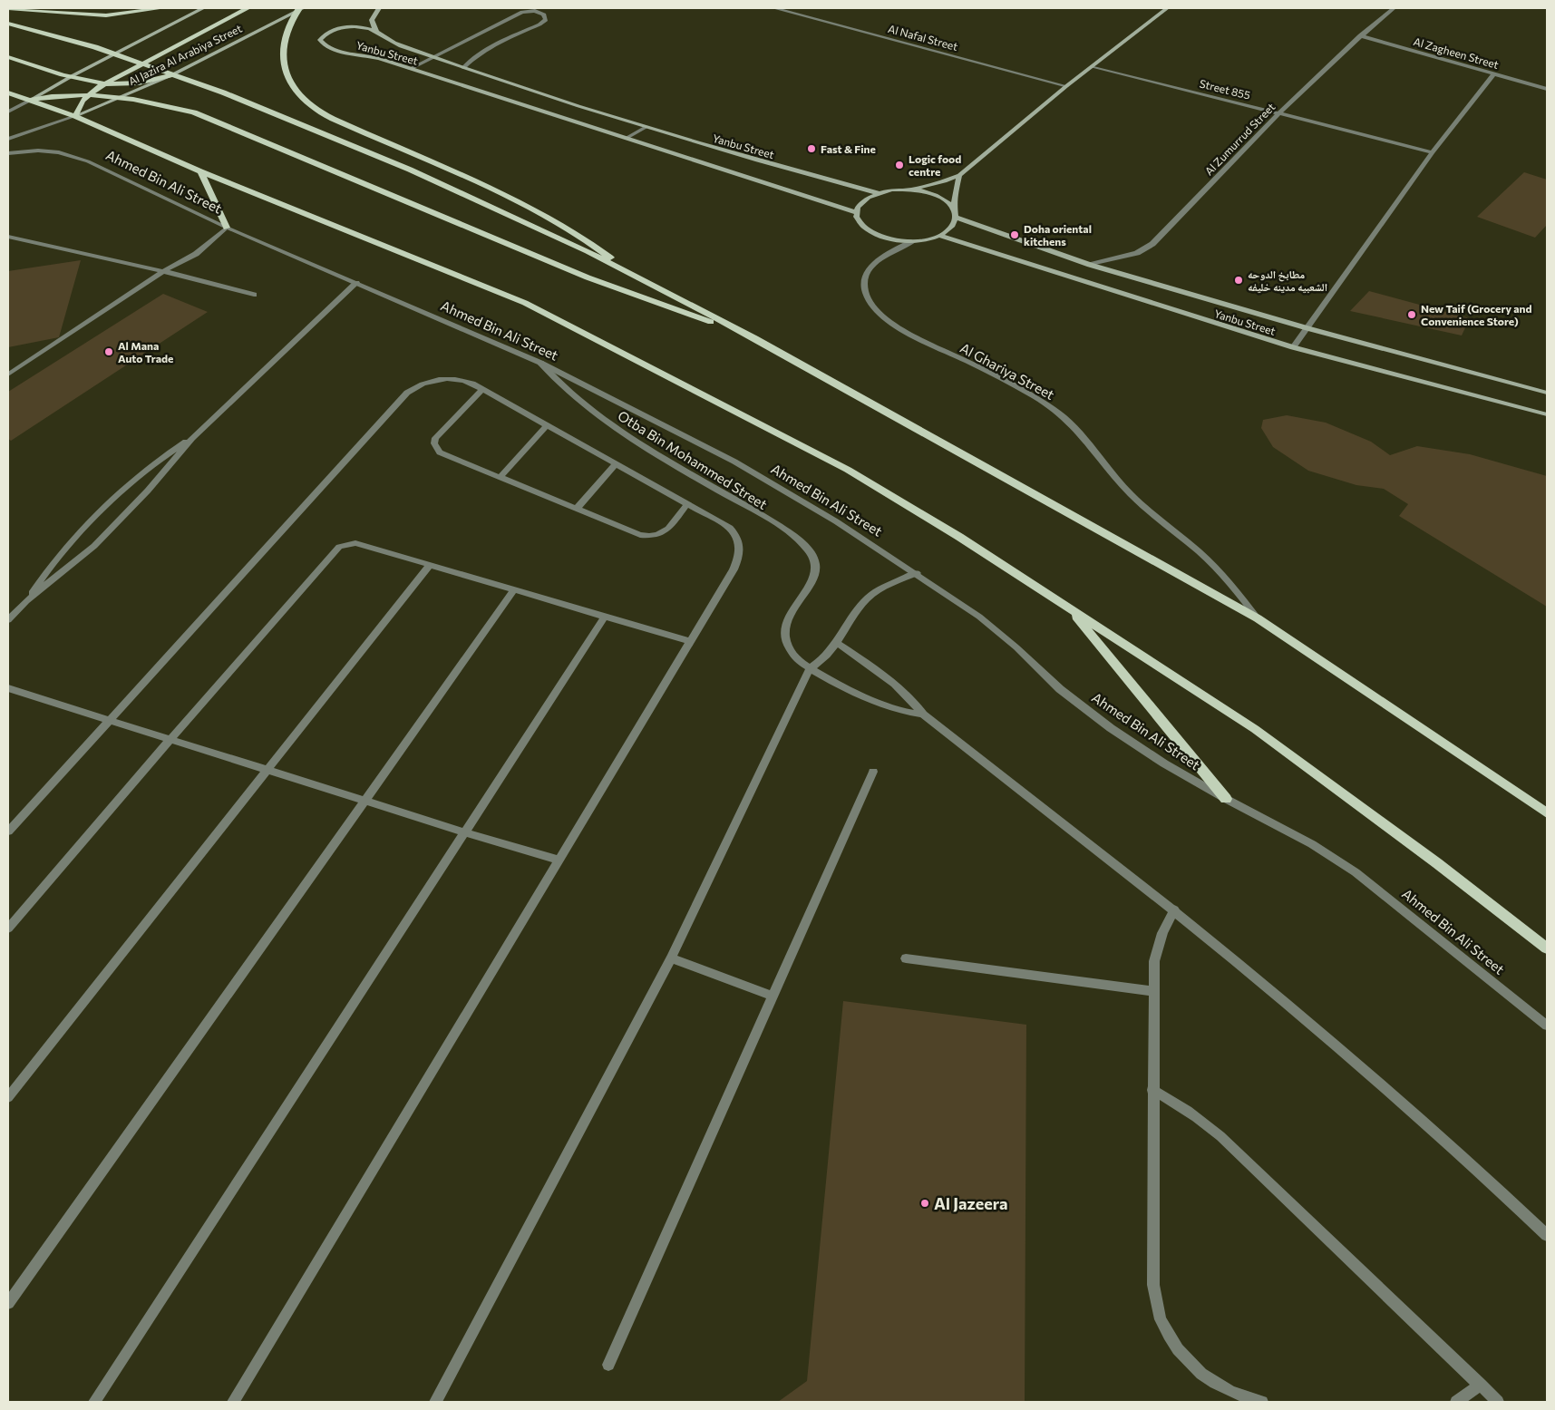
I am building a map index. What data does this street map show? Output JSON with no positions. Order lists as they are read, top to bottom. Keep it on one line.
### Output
{"streets":{"main road":["Ahmed Bin Ali Street"],"street":["Al Nafal Street","Yanbu Street","Al Zagheen Street","Al Jazira Al Arabiya Street","Street 855","Al Zumurrud Street","Al Ghariya Street","Otba Bin Mohammed Street"]},"crossings":[["Yanbu Street","Al Zumurrud Street"],["Al Zagheen Street","Al Zumurrud Street"],["Al Jazira Al Arabiya Street","Ahmed Bin Ali Street"],["Street 855","Al Zumurrud Street"],["Ahmed Bin Ali Street","Otba Bin Mohammed Street"]],"places":["Fast & Fine","Logic food centre","Doha oriental kitchens","مطابخ الدوحه الشعبيه مدينه خليفه","New Taif (Grocery and Convenience Store)","Al Mana Auto Trade","Al Jazeera"]}
